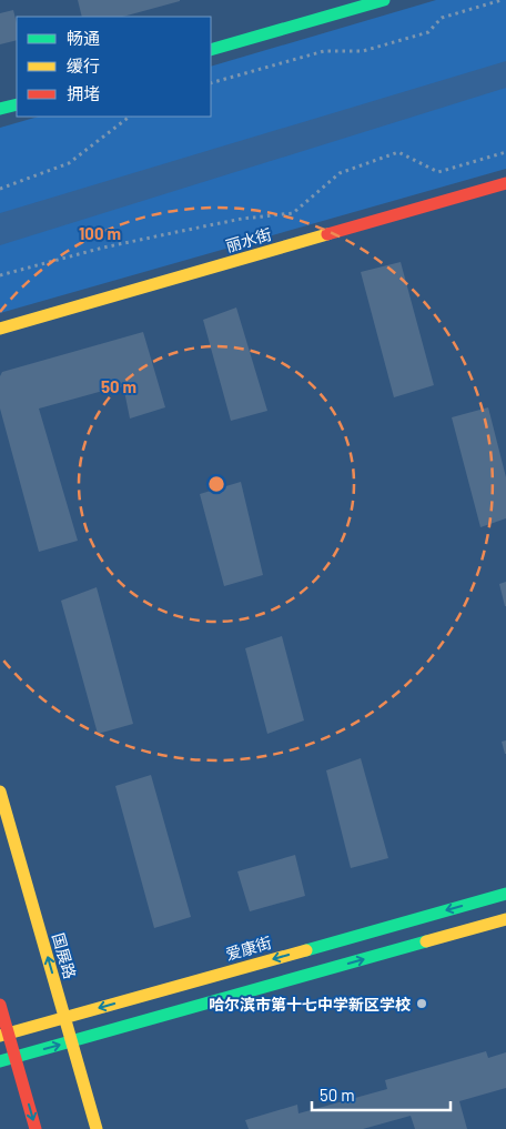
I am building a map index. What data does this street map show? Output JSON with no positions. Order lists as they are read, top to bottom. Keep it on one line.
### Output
{"streets":{"main road":["丽水街","爱康街","国展路"]},"crossings":[["爱康街","国展路"]],"one_way":["国展路"],"places":["哈尔滨市第十七中学新区学校"],"legend":["畅通","缓行","拥堵"],"scale_bar":"50 m","rings":["100 m","50 m"]}
